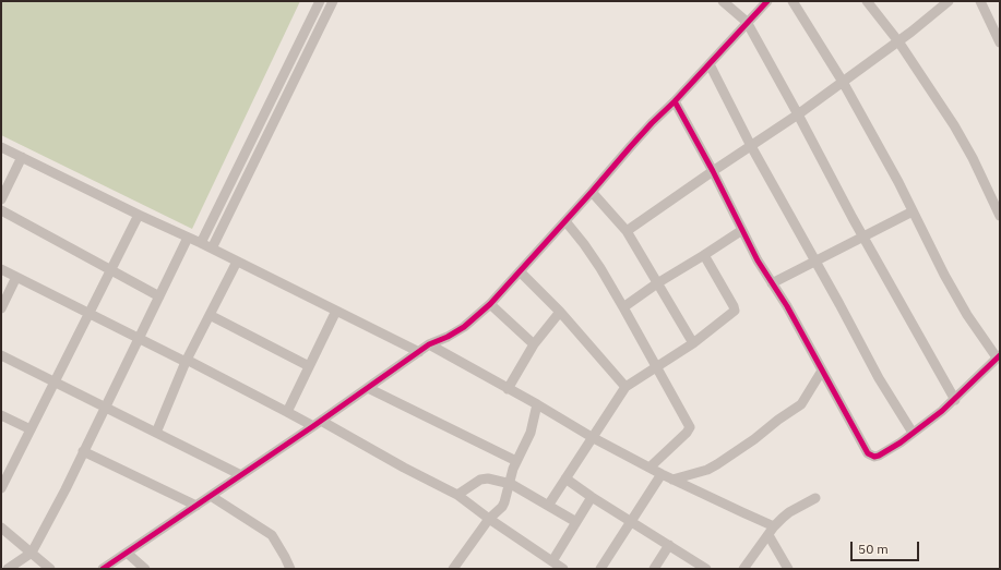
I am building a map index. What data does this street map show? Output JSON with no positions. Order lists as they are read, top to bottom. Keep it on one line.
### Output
{"scale_bar":"50 m"}
